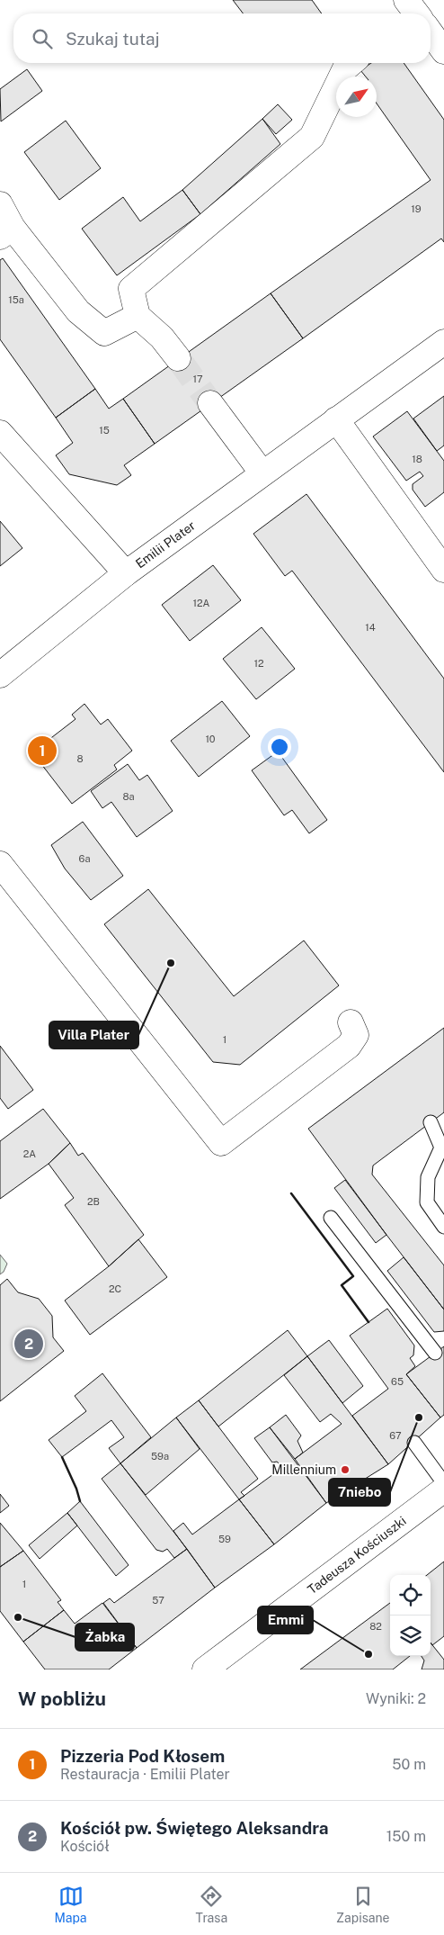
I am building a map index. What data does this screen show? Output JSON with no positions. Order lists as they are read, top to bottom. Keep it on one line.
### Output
{"streets":{"street":["Emilii Plater","Tadeusza Kościuszki"]},"places":["Villa Plater","7niebo","Millennium","Żabka","Emmi"],"house_numbers":["19","15a","17","15","18","12A","14","12","10","8","8a","6a","1","2A","2B","2C","65","67","59a","59","1","57","82"],"north":"top right","page":{"search":"Szukaj tutaj","pins":["1","2"],"heading":["W pobliżu","Wyniki: 2"],"list":[{"mark":"1","name":"Pizzeria Pod Kłosem","note":"Restauracja · Emilii Plater","value":"50 m"},{"mark":"2","name":"Kościół pw. Świętego Aleksandra","note":"Kościół","value":"150 m"}],"nav":["Mapa","Trasa","Zapisane"]}}
